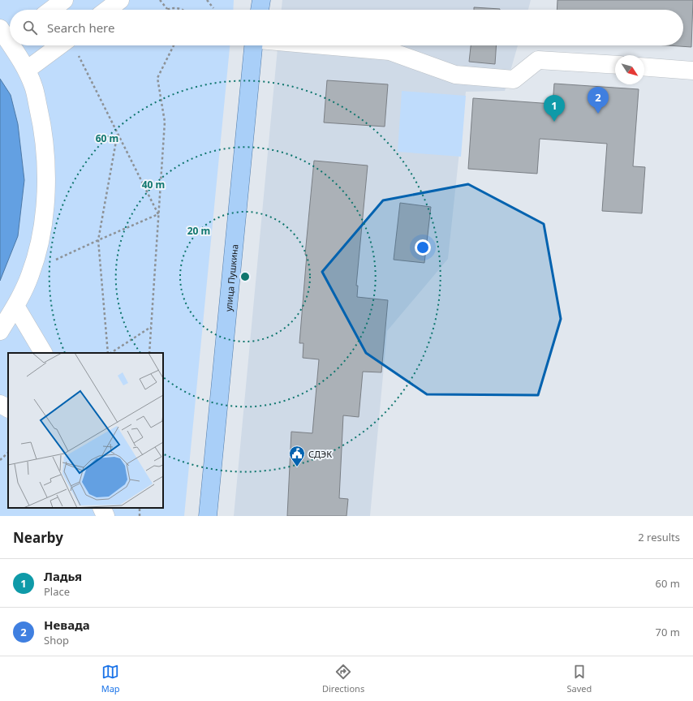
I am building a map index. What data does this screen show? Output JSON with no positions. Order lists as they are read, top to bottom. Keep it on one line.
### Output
{"streets":{"main road":["улица Пушкина"]},"places":{"public building":["СДЭК"]},"north":"bottom right","page":{"search":"Search here","pins":["2","1"],"heading":["Nearby","2 results"],"list":[{"mark":"1","name":"Ладья","note":"Place","value":"60 m"},{"mark":"2","name":"Невада","note":"Shop","value":"70 m"}],"nav":["Map","Directions","Saved"]},"rings":["60 m","40 m","20 m"]}
